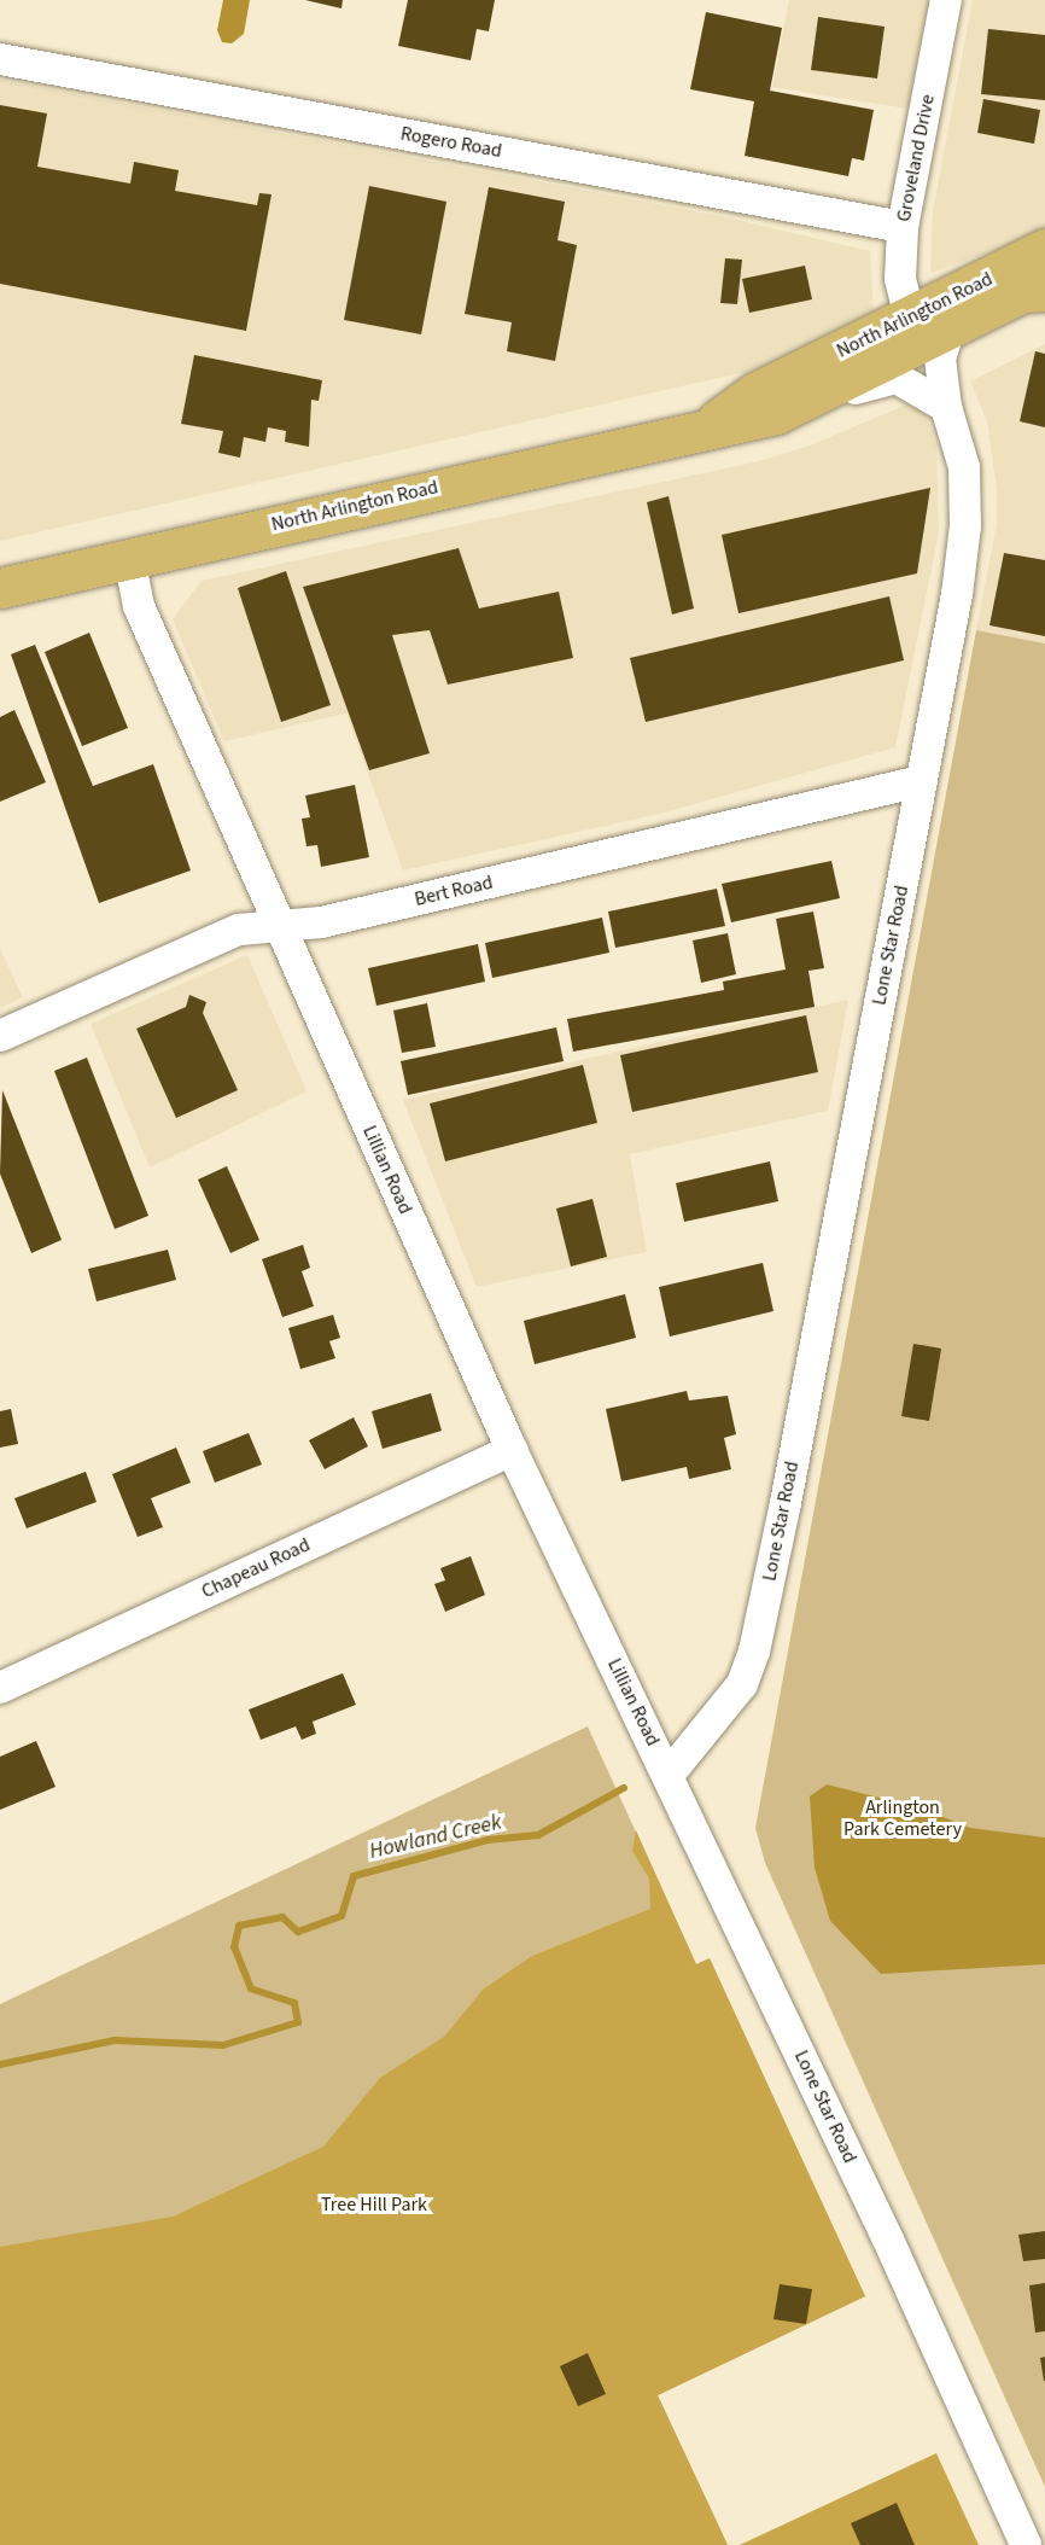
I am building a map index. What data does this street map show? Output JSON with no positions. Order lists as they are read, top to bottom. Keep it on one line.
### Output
{"streets":{"main road":["North Arlington Road"],"street":["Rogero Road","Groveland Drive","Bert Road","Lone Star Road","Lillian Road","Chapeau Road"]},"crossings":[["Rogero Road","Groveland Drive"],["Groveland Drive","North Arlington Road"],["North Arlington Road","Lone Star Road"],["North Arlington Road","Lillian Road"],["Bert Road","Lone Star Road"],["Bert Road","Lillian Road"],["Lone Star Road","Lillian Road"],["Lillian Road","Chapeau Road"]],"water":["Howland Creek"],"parks":["Arlington Park Cemetery","Tree Hill Park"]}
